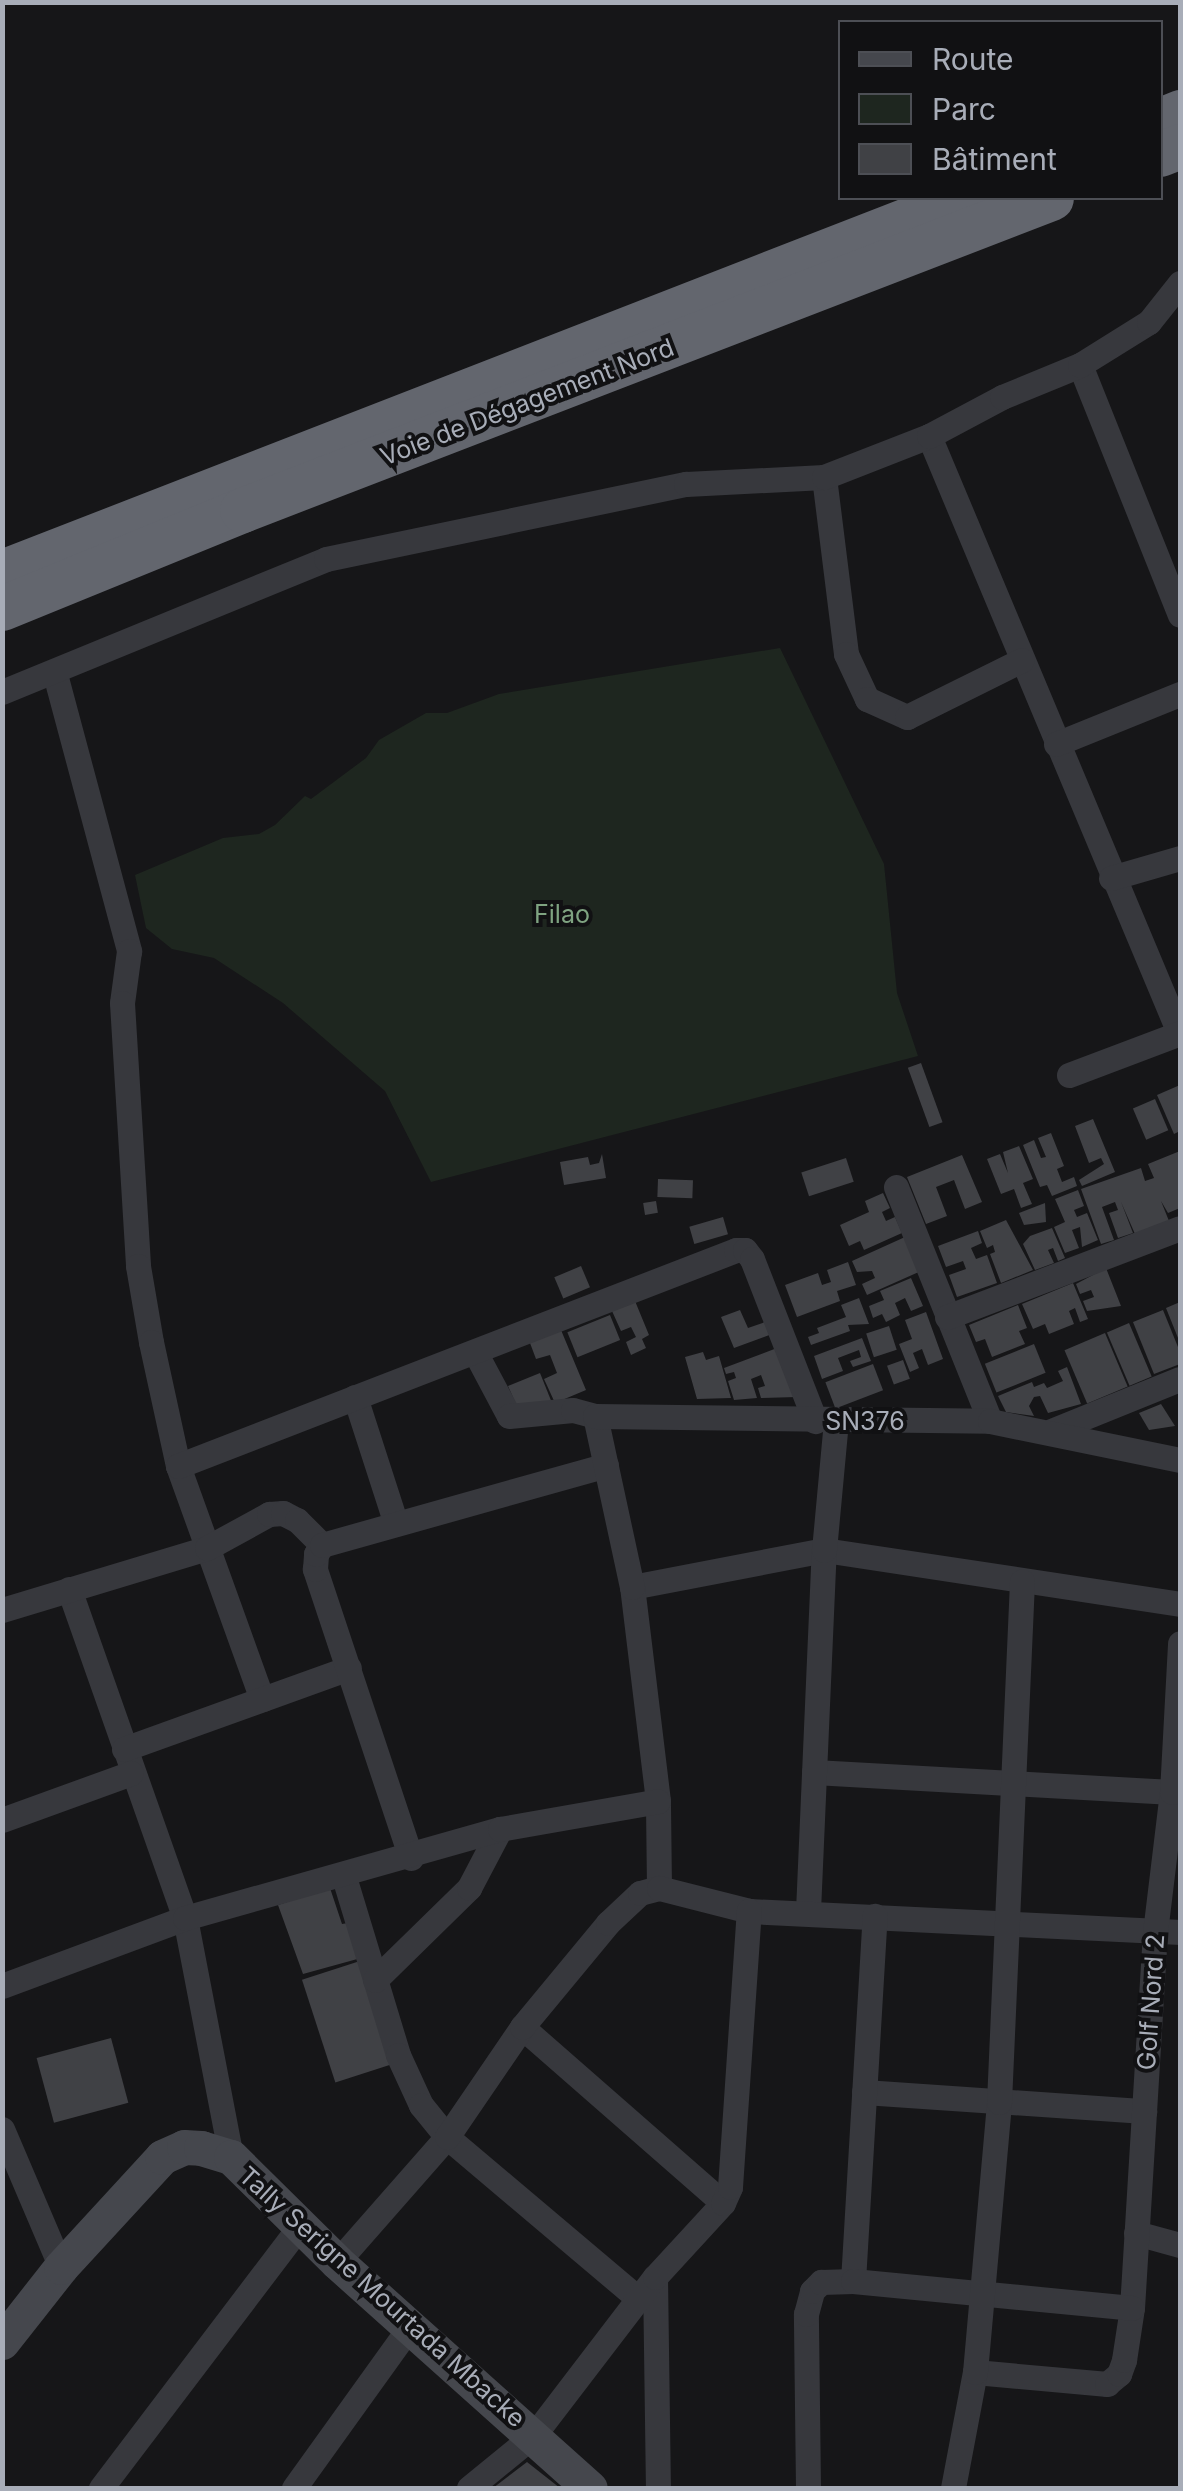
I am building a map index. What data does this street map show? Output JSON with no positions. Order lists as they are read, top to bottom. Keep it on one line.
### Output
{"streets":{"highway":["Voie de Dégagement Nord"],"street":["SN376","Golf Nord 2","Tally Serigne Mourtada Mbacke"]},"parks":["Filao"],"legend":["Route","Parc","Bâtiment"]}
